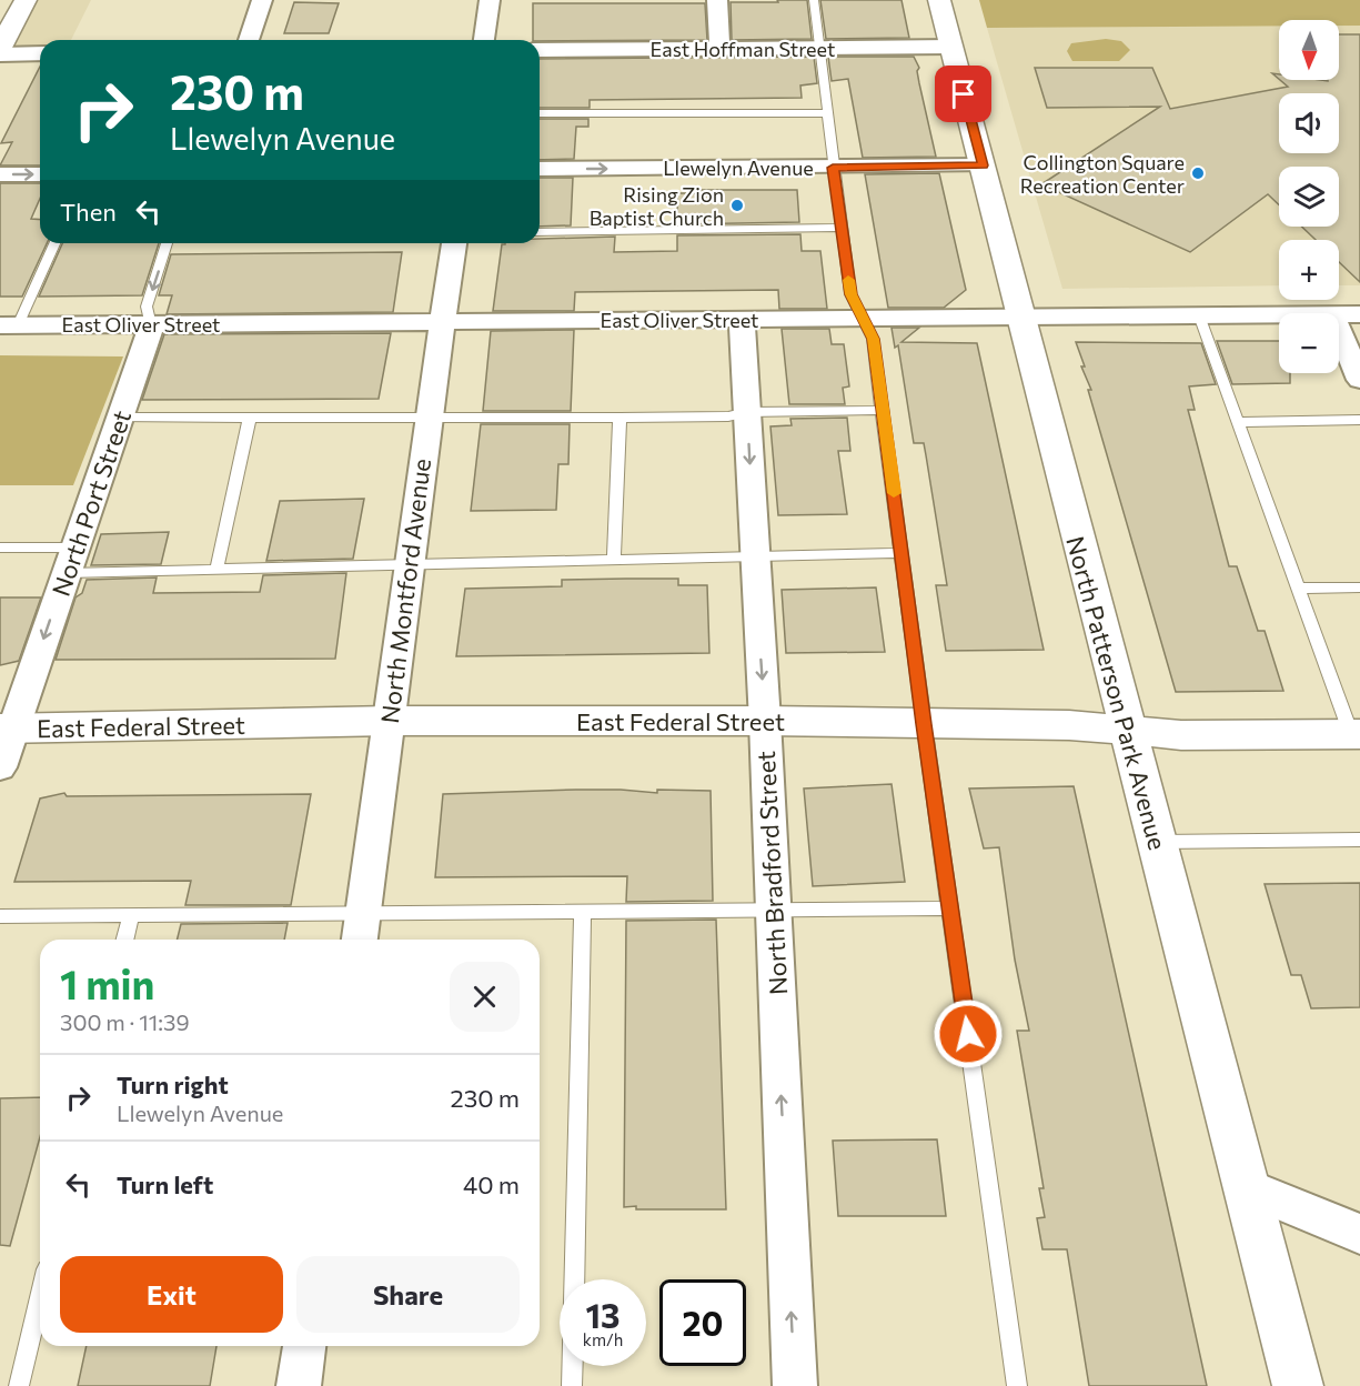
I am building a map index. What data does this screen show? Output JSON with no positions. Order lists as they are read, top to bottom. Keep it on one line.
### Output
{"streets":{"street":["East Hoffman Street","Llewelyn Avenue","East Oliver Street","North Port Street","North Montford Avenue","North Patterson Park Avenue","East Federal Street","North Bradford Street"]},"crossings":[["East Hoffman Street","North Patterson Park Avenue"],["Llewelyn Avenue","North Patterson Park Avenue"],["East Oliver Street","North Port Street"],["East Oliver Street","North Montford Avenue"],["East Oliver Street","North Patterson Park Avenue"],["East Oliver Street","North Bradford Street"],["North Port Street","East Federal Street"],["North Montford Avenue","East Federal Street"],["North Patterson Park Avenue","East Federal Street"],["East Federal Street","North Bradford Street"]],"one_way":["Llewelyn Avenue"],"places":["Collington Square Recreation Center","Rising Zion Baptist Church"],"north":"bottom","page":{"map_buttons":["+","−"],"turn":["230 m","Llewelyn Avenue"],"then":"Then","heading":["1 min","300 m · 11:39"],"list":[{"name":"Turn right","note":"Llewelyn Avenue","value":"230 m"},{"name":"Turn left","value":"40 m"}],"buttons":["Exit","Share"],"speed":"13 km/h","limit":"20"}}
